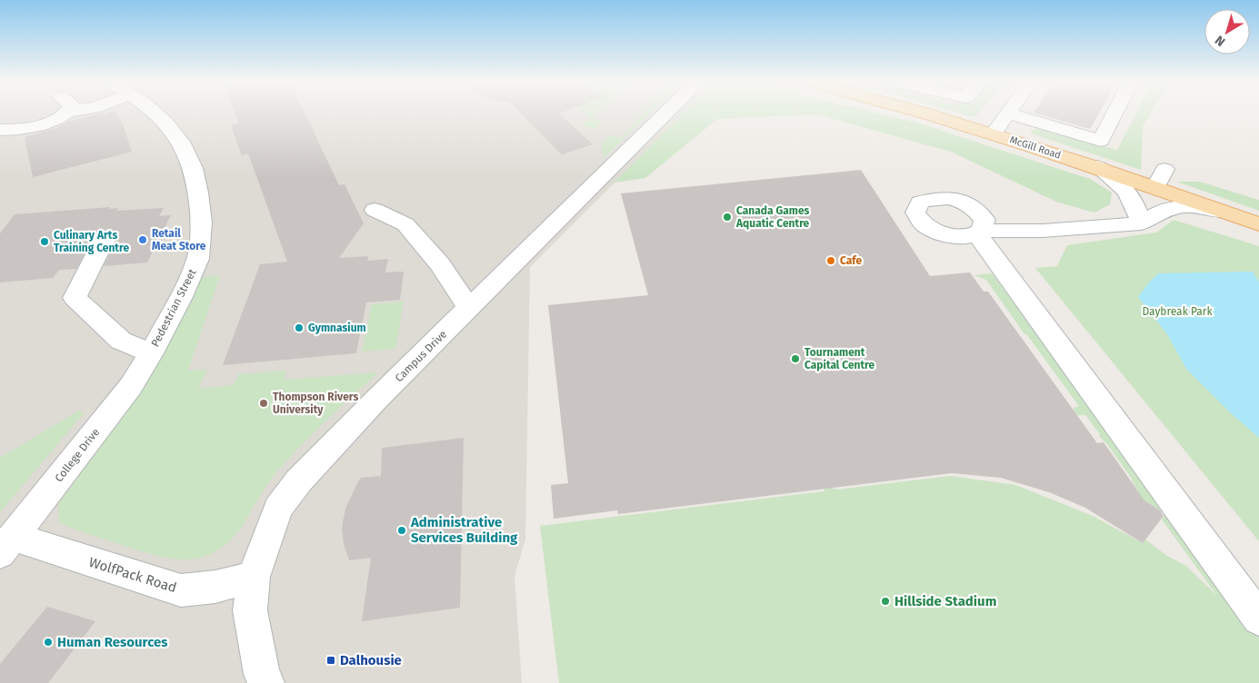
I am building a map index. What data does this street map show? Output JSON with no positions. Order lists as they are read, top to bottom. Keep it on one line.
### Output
{"streets":{"main road":["McGill Road"],"street":["Pedestrian Street","Campus Drive","College Drive","WolfPack Road"]},"crossings":[["Pedestrian Street","College Drive"],["Campus Drive","WolfPack Road"],["College Drive","WolfPack Road"]],"parks":["Daybreak Park"],"places":{"other":["Canada Games Aquatic Centre","Retail Meat Store","Culinary Arts Training Centre","Cafe","Gymnasium","Tournament Capital Centre","Thompson Rivers University","Administrative Services Building","Hillside Stadium","Human Resources"],"transit":["Dalhousie"]},"north":"bottom left"}
